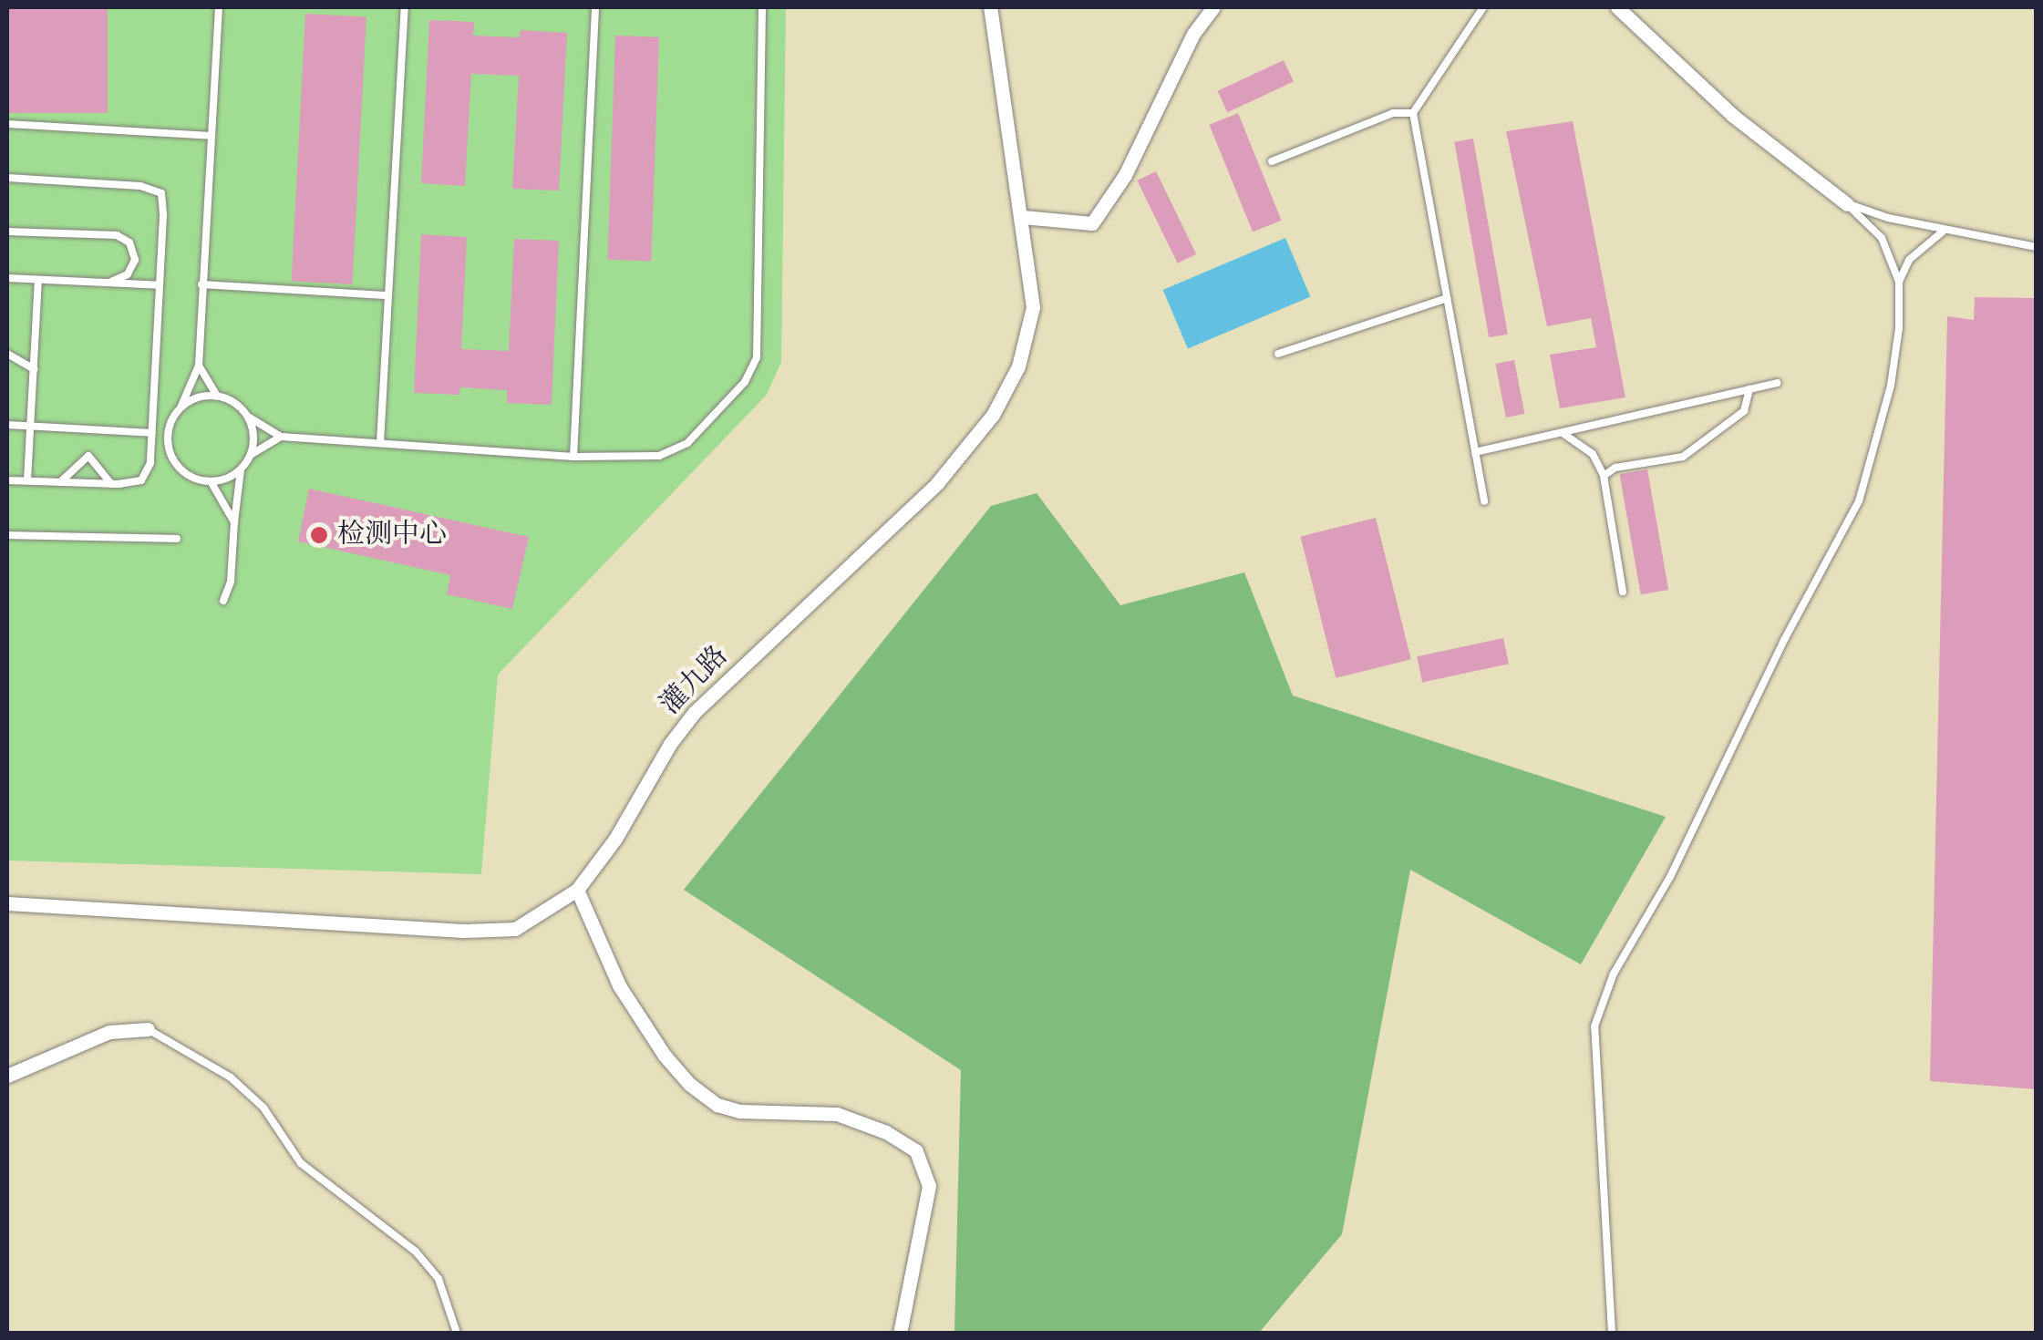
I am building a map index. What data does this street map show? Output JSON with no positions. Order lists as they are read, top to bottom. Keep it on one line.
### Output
{"streets":{"street":["灌九路"]},"places":["检测中心"]}
